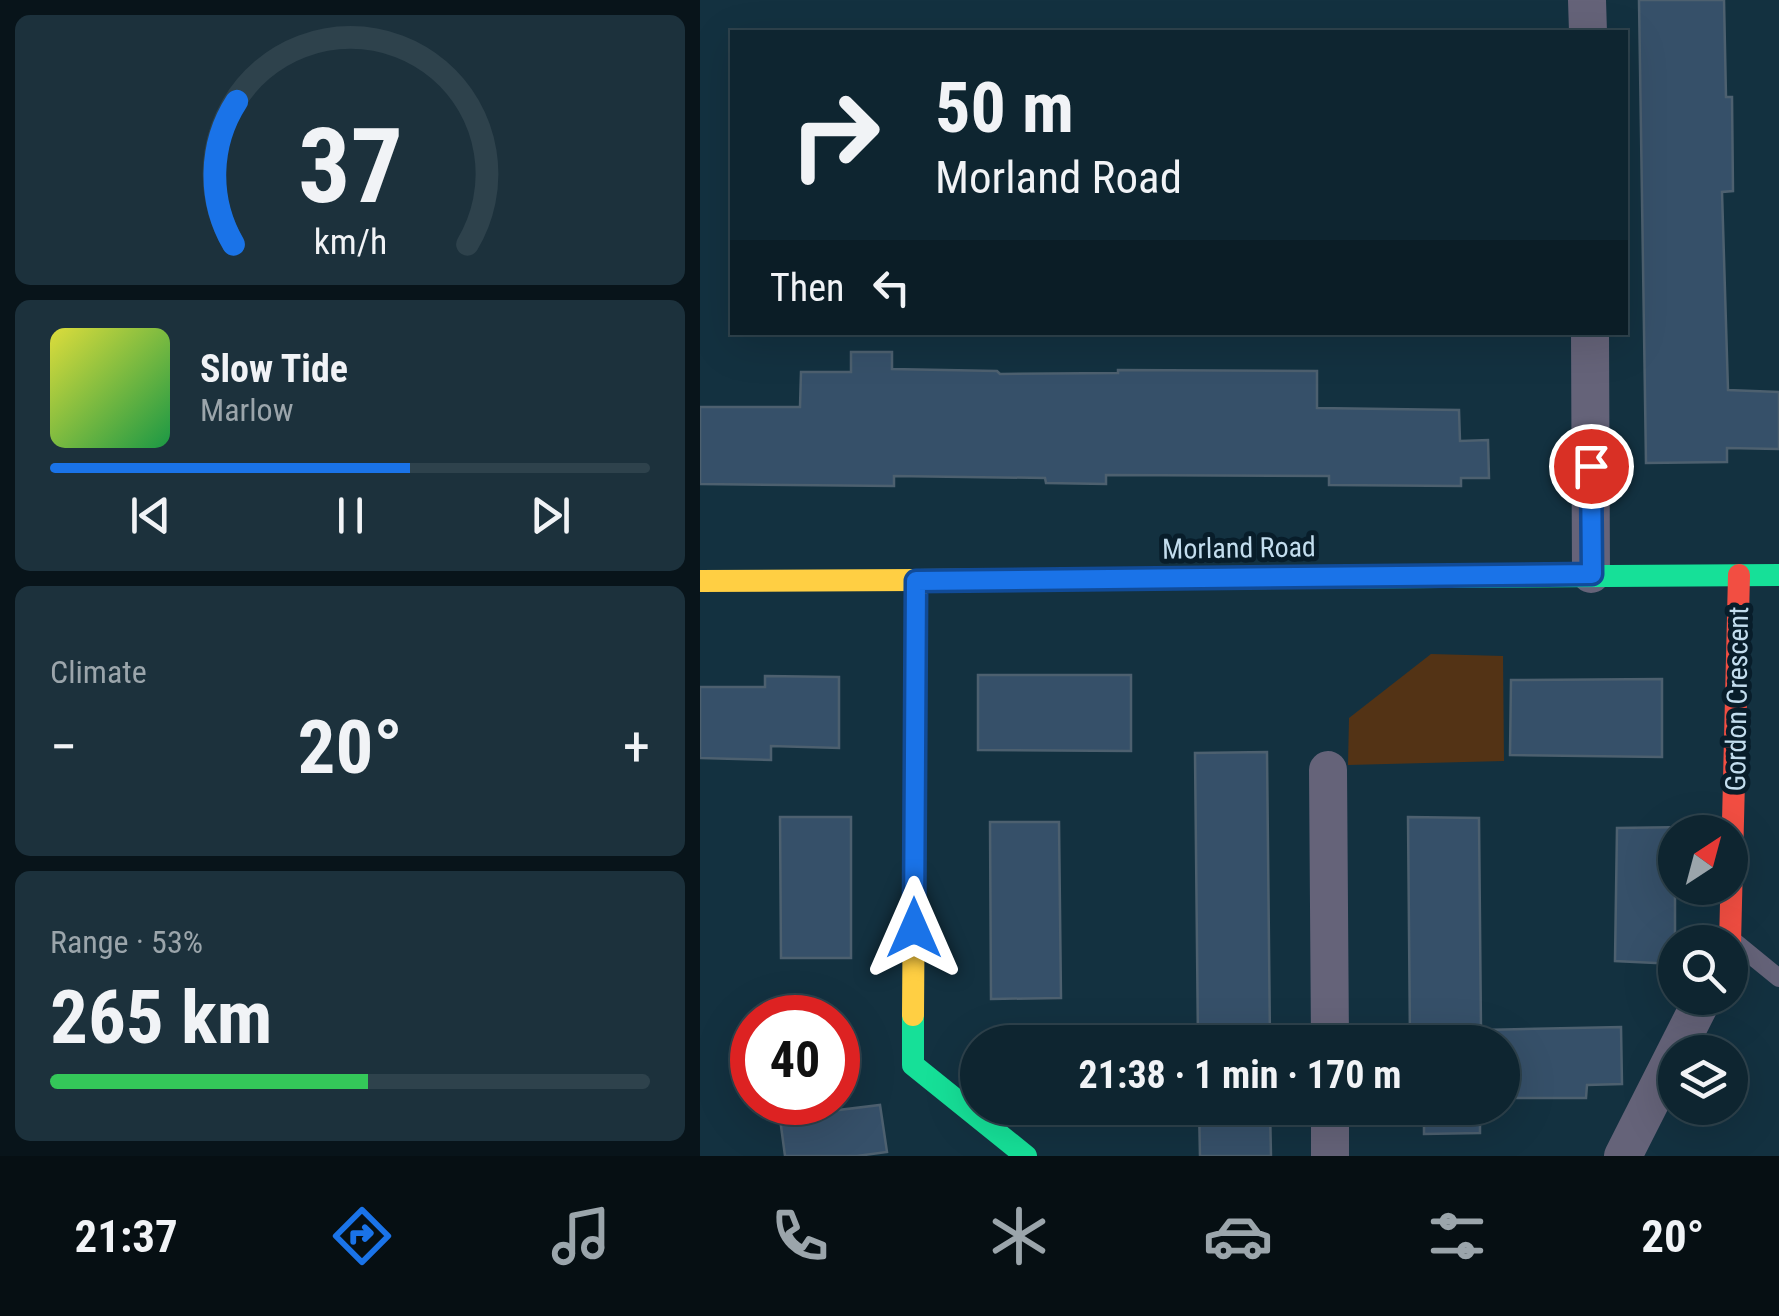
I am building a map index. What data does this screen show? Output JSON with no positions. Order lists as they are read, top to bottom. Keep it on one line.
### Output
{"streets":{"main road":["Morland Road","Gordon Crescent"]},"crossings":[["Morland Road","Gordon Crescent"]],"north":"top right","page":{"turn":["50 m","Morland Road"],"then":"Then","song":["Slow Tide","Marlow"],"tile":["Climate",["Range · 53%","265 km"]],"heat":["−","20°","+"],"limit":"40","trip":"21:38 · 1 min · 170 m","tabs":["21:37","20°"],"gauge":["37","km/h"]}}
